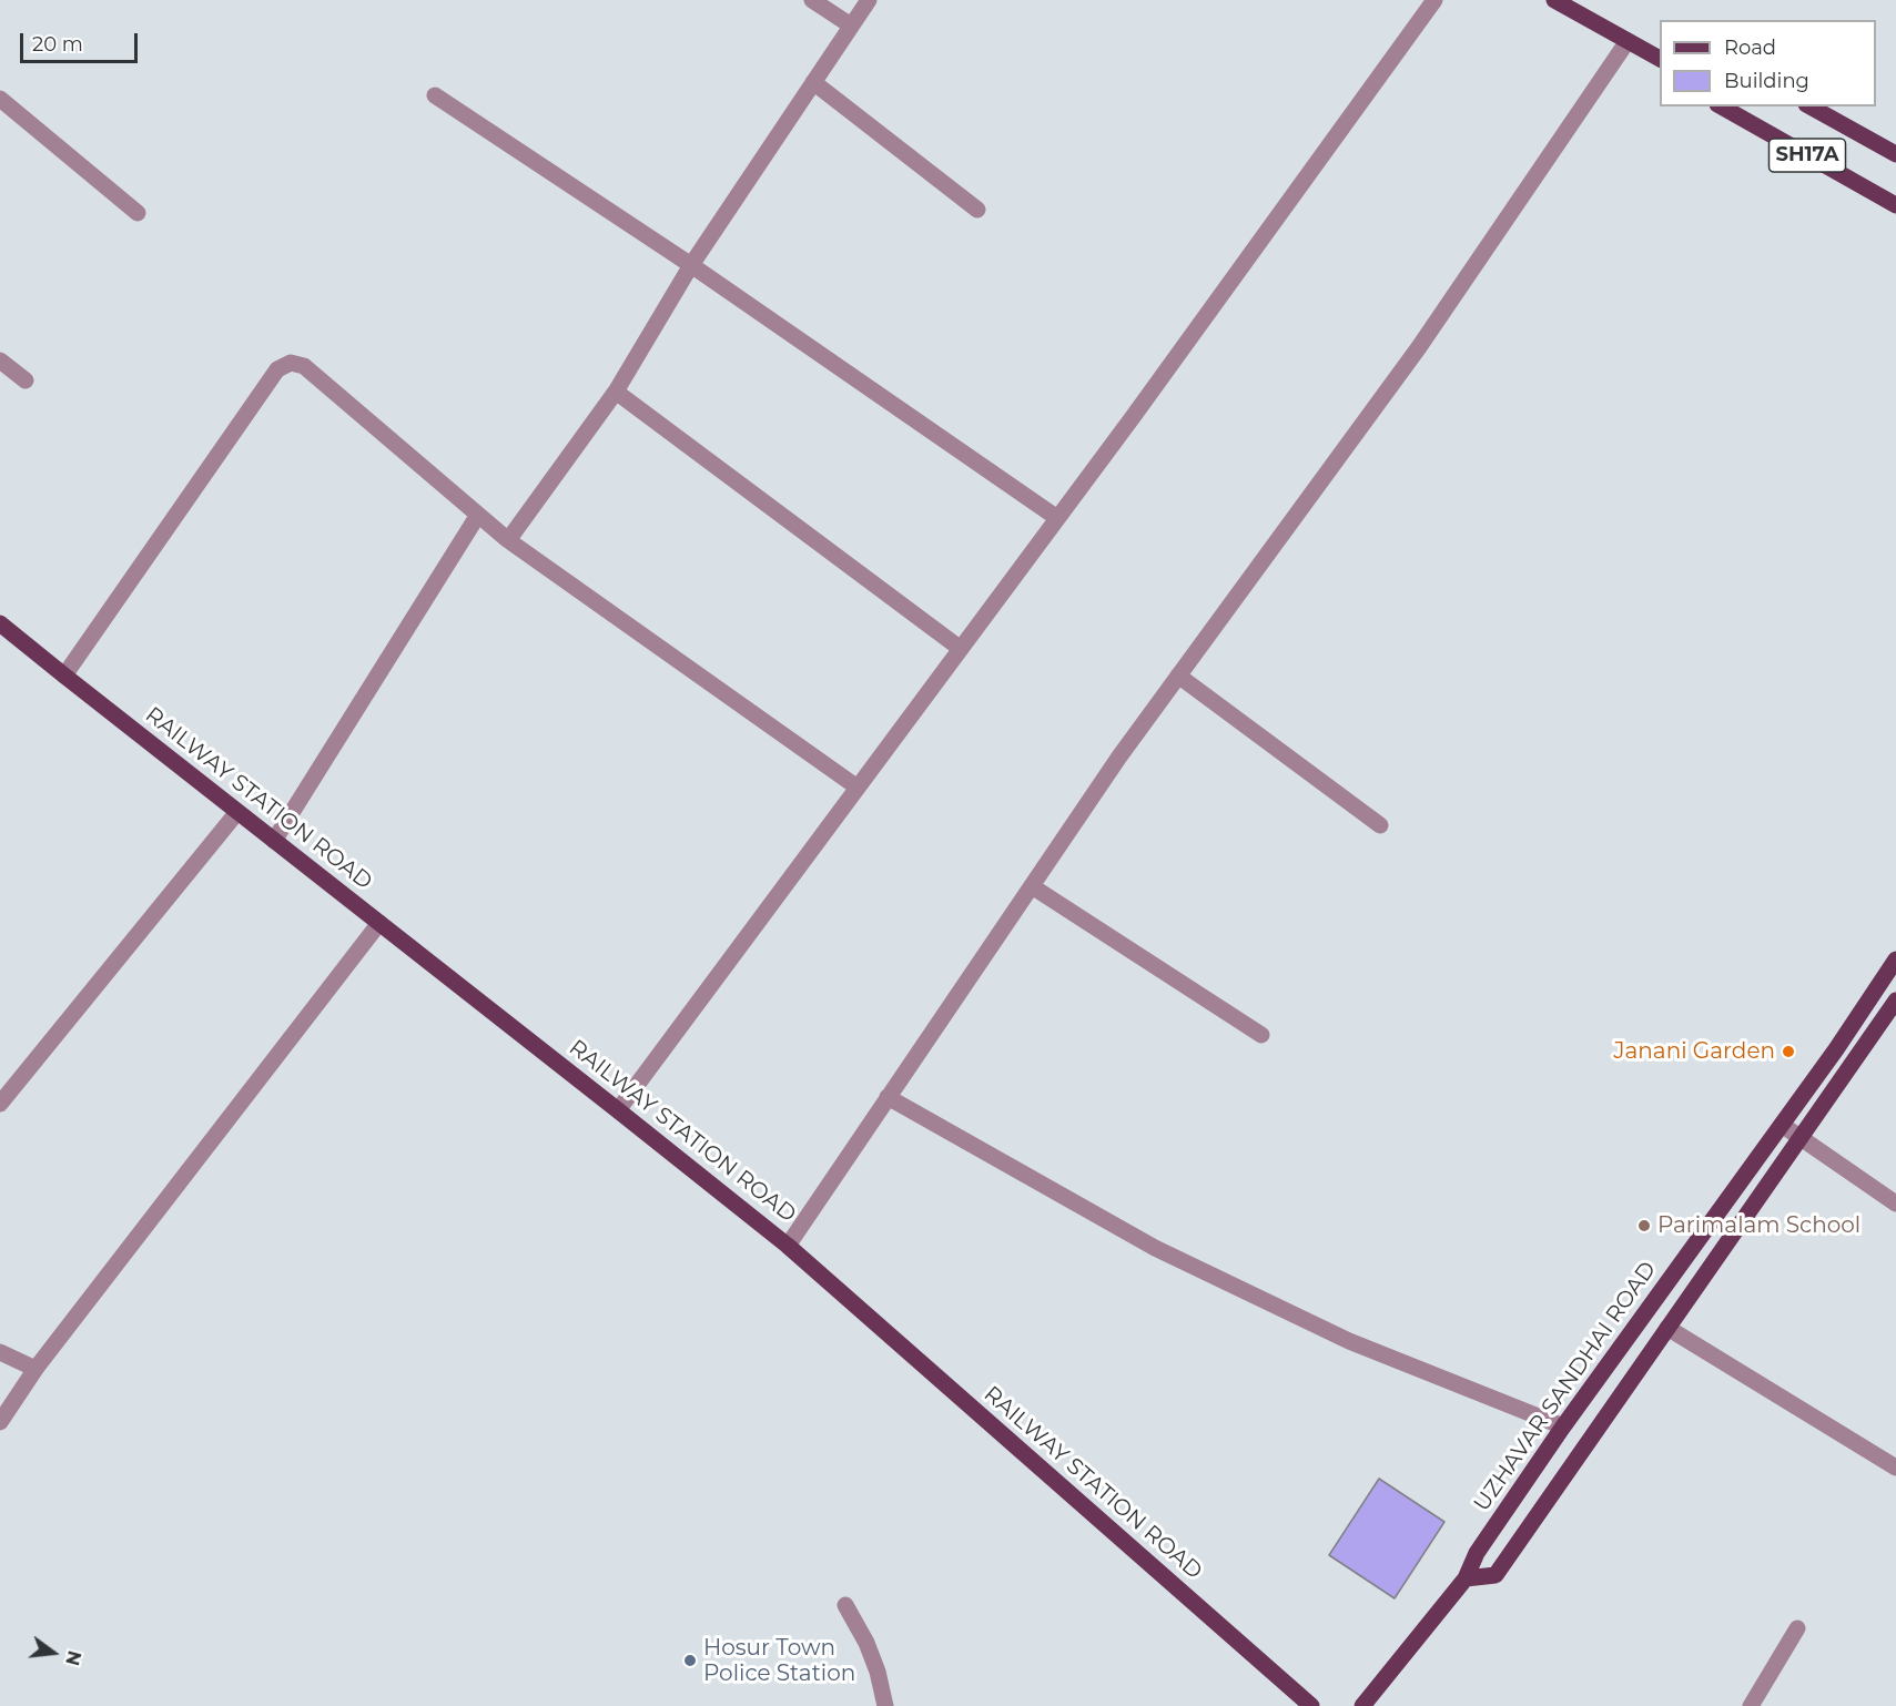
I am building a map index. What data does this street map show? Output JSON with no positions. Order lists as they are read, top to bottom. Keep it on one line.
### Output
{"streets":{"main road":["SH17A","RAILWAY STATION ROAD","UZHAVAR SANDHAI ROAD"]},"places":["Janani Garden","Parimalam School","Hosur Town Police Station"],"legend":["Road","Building"],"scale_bar":"20 m","north":"right"}
